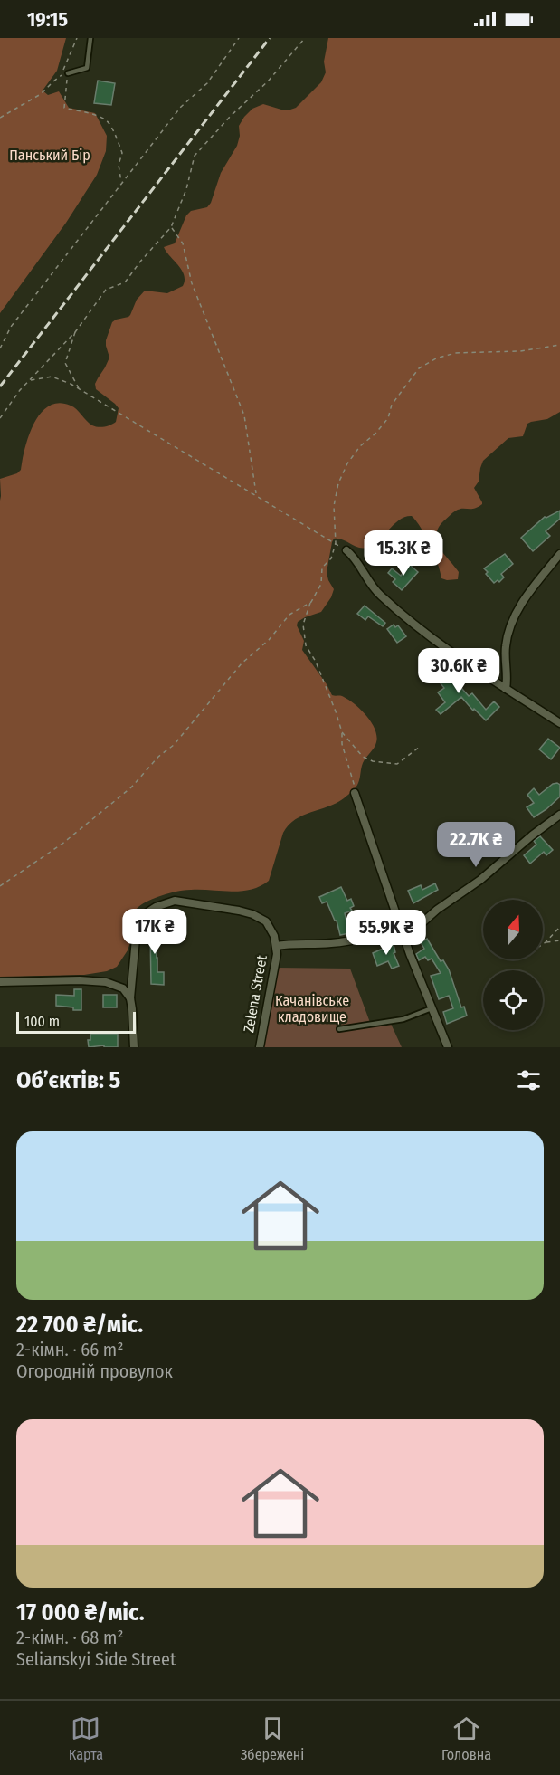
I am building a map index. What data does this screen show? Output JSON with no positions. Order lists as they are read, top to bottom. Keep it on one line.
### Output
{"streets":{"street":["Zelena Street"]},"parks":["Панський Бір","Качанівське кладовище"],"scale_bar":"100 m","north":"top","page":{"status":"19:15","price":["15.3K ₴","30.6K ₴","22.7K ₴","17K ₴","55.9K ₴"],"scale":"100 m","heading":"Об’єктів: 5","list":[{"name":"22 700 ₴/міс.","note":"2-кімн. · 66 m² · Огородній провулок"},{"name":"17 000 ₴/міс.","note":"2-кімн. · 68 m² · Selianskyi Side Street"}],"tabs":["Карта","Збережені","Головна"]}}
